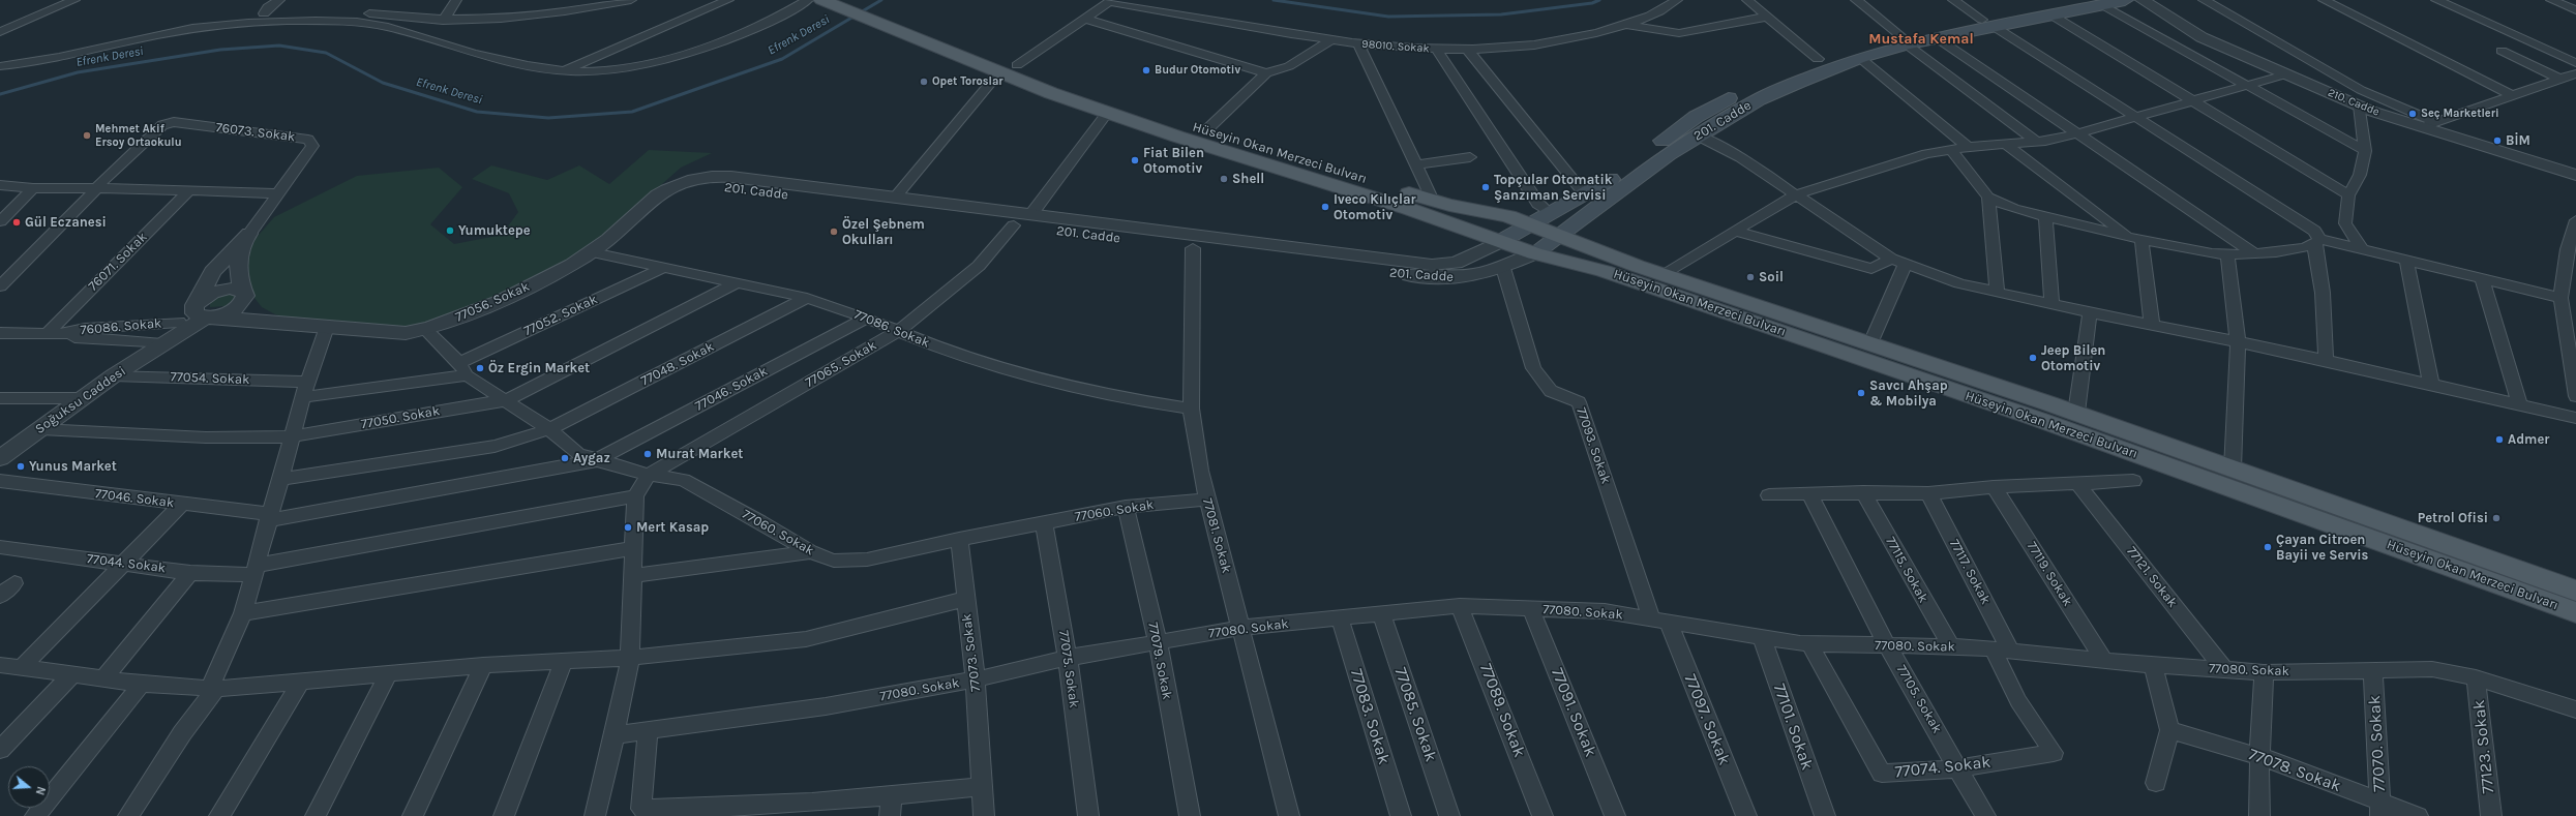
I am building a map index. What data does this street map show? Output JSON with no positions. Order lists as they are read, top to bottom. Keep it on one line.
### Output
{"streets":{"main road":["201. Cadde","Hüseyin Okan Merzeci Bulvarı"],"street":["98010. Sokak","210. Cadde","76073. Sokak","76071. Sokak","77056. Sokak","77052. Sokak","76086. Sokak","77086. Sokak","77048. Sokak","77065. Sokak","77054. Sokak","77046. Sokak","Soğuksu Caddesi","77050. Sokak","77093. Sokak","77060. Sokak","77081. Sokak","77044. Sokak","77115. Sokak","77117. Sokak","77119. Sokak","77121. Sokak","77080. Sokak","77073. Sokak","77079. Sokak","77075. Sokak","77105. Sokak","77089. Sokak","77091. Sokak","77085. Sokak","77083. Sokak","77097. Sokak","77101. Sokak","77070. Sokak","77123. Sokak","77074. Sokak","77078. Sokak"]},"crossings":[["201. Cadde","Hüseyin Okan Merzeci Bulvarı"],["201. Cadde","77056. Sokak"],["201. Cadde","77065. Sokak"],["201. Cadde","77093. Sokak"],["201. Cadde","77081. Sokak"],["76071. Sokak","76086. Sokak"],["77056. Sokak","76086. Sokak"],["77056. Sokak","77086. Sokak"],["77056. Sokak","Soğuksu Caddesi"],["77056. Sokak","77060. Sokak"],["77052. Sokak","77086. Sokak"],["77052. Sokak","77054. Sokak"],["77052. Sokak","77060. Sokak"],["76086. Sokak","Soğuksu Caddesi"],["77086. Sokak","77048. Sokak"],["77086. Sokak","77065. Sokak"],["77086. Sokak","77046. Sokak"],["77086. Sokak","77050. Sokak"],["77086. Sokak","77081. Sokak"],["77048. Sokak","77060. Sokak"],["77065. Sokak","77060. Sokak"],["77054. Sokak","Soğuksu Caddesi"],["77046. Sokak","77060. Sokak"],["Soğuksu Caddesi","77050. Sokak"],["77050. Sokak","77060. Sokak"],["77093. Sokak","77080. Sokak"],["77093. Sokak","77097. Sokak"],["77060. Sokak","77081. Sokak"],["77060. Sokak","77073. Sokak"],["77060. Sokak","77079. Sokak"],["77060. Sokak","77075. Sokak"],["77081. Sokak","77080. Sokak"],["77115. Sokak","77080. Sokak"],["77117. Sokak","77080. Sokak"],["77117. Sokak","77074. Sokak"],["77119. Sokak","77080. Sokak"],["77121. Sokak","77080. Sokak"],["77080. Sokak","77073. Sokak"],["77080. Sokak","77079. Sokak"],["77080. Sokak","77075. Sokak"],["77080. Sokak","77105. Sokak"],["77080. Sokak","77089. Sokak"],["77080. Sokak","77091. Sokak"],["77080. Sokak","77085. Sokak"],["77080. Sokak","77083. Sokak"],["77080. Sokak","77097. Sokak"],["77080. Sokak","77101. Sokak"],["77080. Sokak","77070. Sokak"],["77080. Sokak","77123. Sokak"],["77080. Sokak","77074. Sokak"],["77105. Sokak","77074. Sokak"],["77070. Sokak","77078. Sokak"]],"districts":["Mustafa Kemal"],"water":["Efrenk Deresi"],"places":["Budur Otomotiv","Opet Toroslar","Seç Marketleri","Mehmet Akif Ersoy Ortaokulu","BİM","Fiat Bilen Otomotiv","Shell","Topçular Otomatik Şanzıman Servisi","Iveco Kılıçlar Otomotiv","Gül Eczanesi","Yumuktepe","Özel Şebnem Okulları","Soil","Jeep Bilen Otomotiv","Öz Ergin Market","Savcı Ahşap & Mobilya","Admer","Murat Market","Aygaz","Yunus Market","Petrol Ofisi","Mert Kasap","Çayan Citroen Bayii ve Servis"],"north":"right"}
